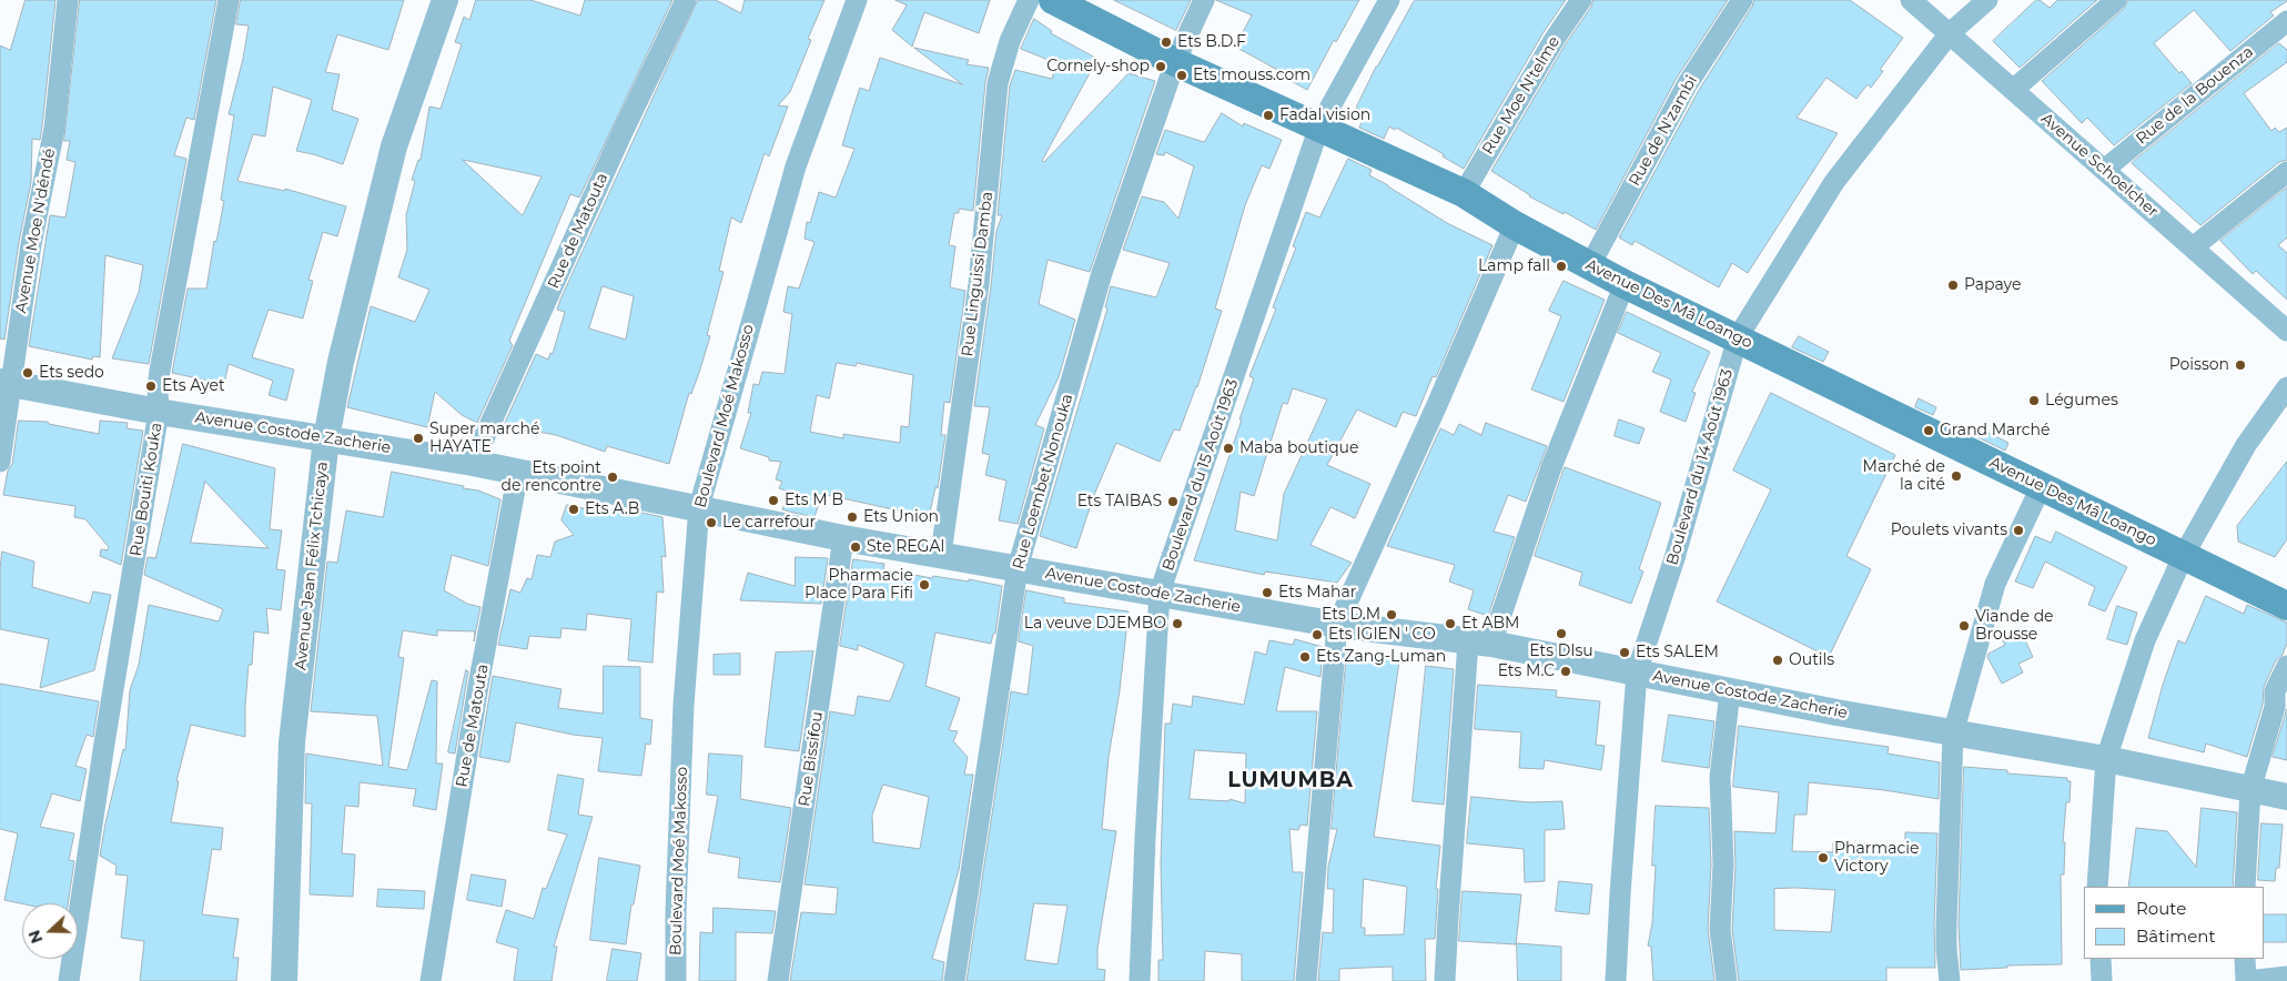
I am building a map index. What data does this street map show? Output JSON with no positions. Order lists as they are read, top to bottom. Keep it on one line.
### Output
{"streets":{"main road":["Avenue Des Mâ Loango"],"street":["Rue Moe N'telme","Rue de la Bouenza","Rue de N'zambi","Avenue Schoelcher","Avenue Moe N'déndé","Rue de Matouta","Rue Linguissi Damba","Boulevard Moé Makosso","Avenue Costode Zacherie","Boulevard du 14 Août 1963","Boulevard du 15 Août 1963","Rue Loembet Nonouka","Rue Bouiti Kouka","Avenue Jean Félix Tchicaya","Rue Bissifou"]},"crossings":[["Rue Moe N'telme","Avenue Des Mâ Loango"],["Rue de la Bouenza","Avenue Schoelcher"],["Rue de N'zambi","Avenue Des Mâ Loango"],["Avenue Schoelcher","Boulevard du 14 Août 1963"],["Avenue Moe N'déndé","Avenue Costode Zacherie"],["Rue de Matouta","Avenue Costode Zacherie"],["Rue Linguissi Damba","Avenue Costode Zacherie"],["Avenue Des Mâ Loango","Boulevard du 14 Août 1963"],["Avenue Des Mâ Loango","Boulevard du 15 Août 1963"],["Avenue Des Mâ Loango","Rue Loembet Nonouka"],["Boulevard Moé Makosso","Avenue Costode Zacherie"],["Avenue Costode Zacherie","Boulevard du 14 Août 1963"],["Avenue Costode Zacherie","Boulevard du 15 Août 1963"],["Avenue Costode Zacherie","Rue Loembet Nonouka"],["Avenue Costode Zacherie","Rue Bouiti Kouka"],["Avenue Costode Zacherie","Avenue Jean Félix Tchicaya"],["Avenue Costode Zacherie","Rue Bissifou"]],"districts":["LUMUMBA"],"places":["Ets B.D.F","Cornely-shop","Ets mouss.com","Fadal vision","Lamp fall","Papaye","Poisson","Ets sedo","Ets Ayet","Légumes","Grand Marché","Super marché HAYATE","Maba boutique","Marché de la cité","Ets point de rencontre","Ets M B","Ets TAIBAS","Ets A.B","Ets Union","Le carrefour","Poulets vivants","Ste REGAl","Pharmacie Place Para Fifi","Ets Mahar","Ets D.M","La veuve DJEMBO","Et ABM","Viande de Brousse","Ets DIsu","Ets IGIEN ' CO","Ets SALEM","Ets Zang-Luman","Outils","Ets M.C","Pharmacie Victory"],"legend":["Route","Bâtiment"],"north":"left"}
